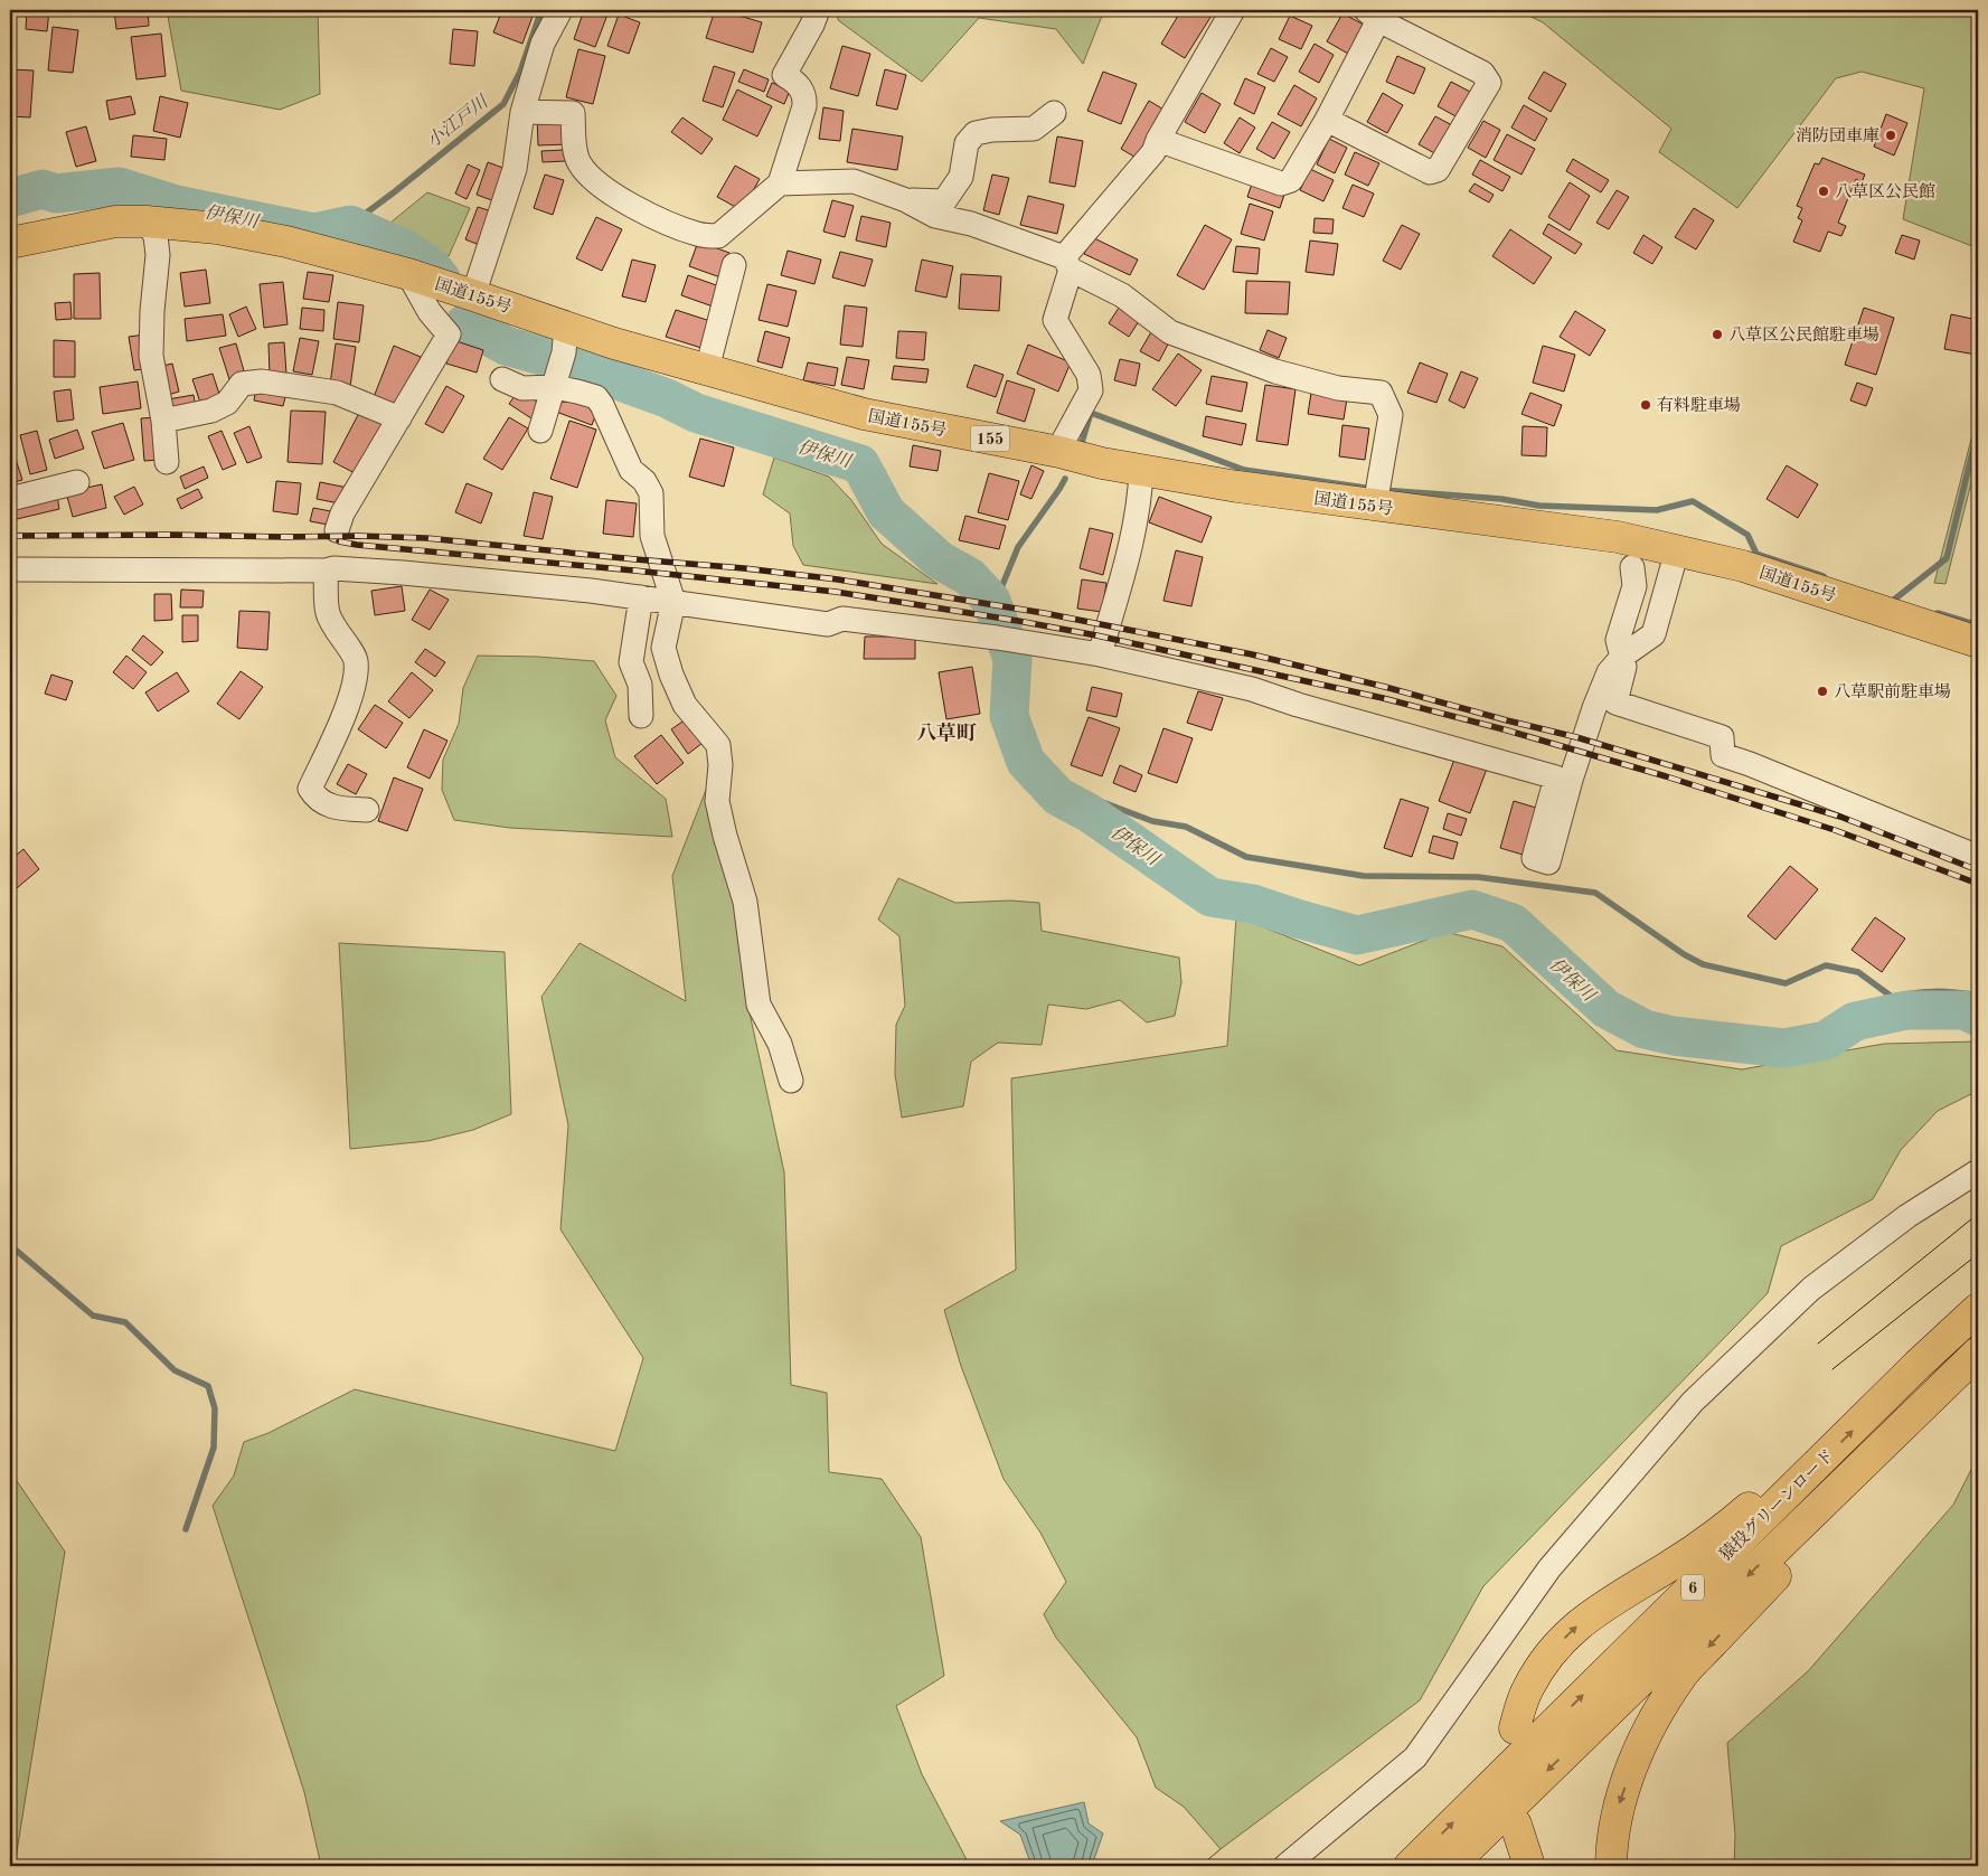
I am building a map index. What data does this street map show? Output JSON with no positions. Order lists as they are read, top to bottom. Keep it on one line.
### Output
{"streets":{"main road":["国道155号","155","猿投グリーンロード","6"]},"districts":["八草町"],"water":["小江戸川","伊保川"],"places":["消防団車庫","八草区公民館","八草区公民館駐車場","有料駐車場","八草駅前駐車場"]}
